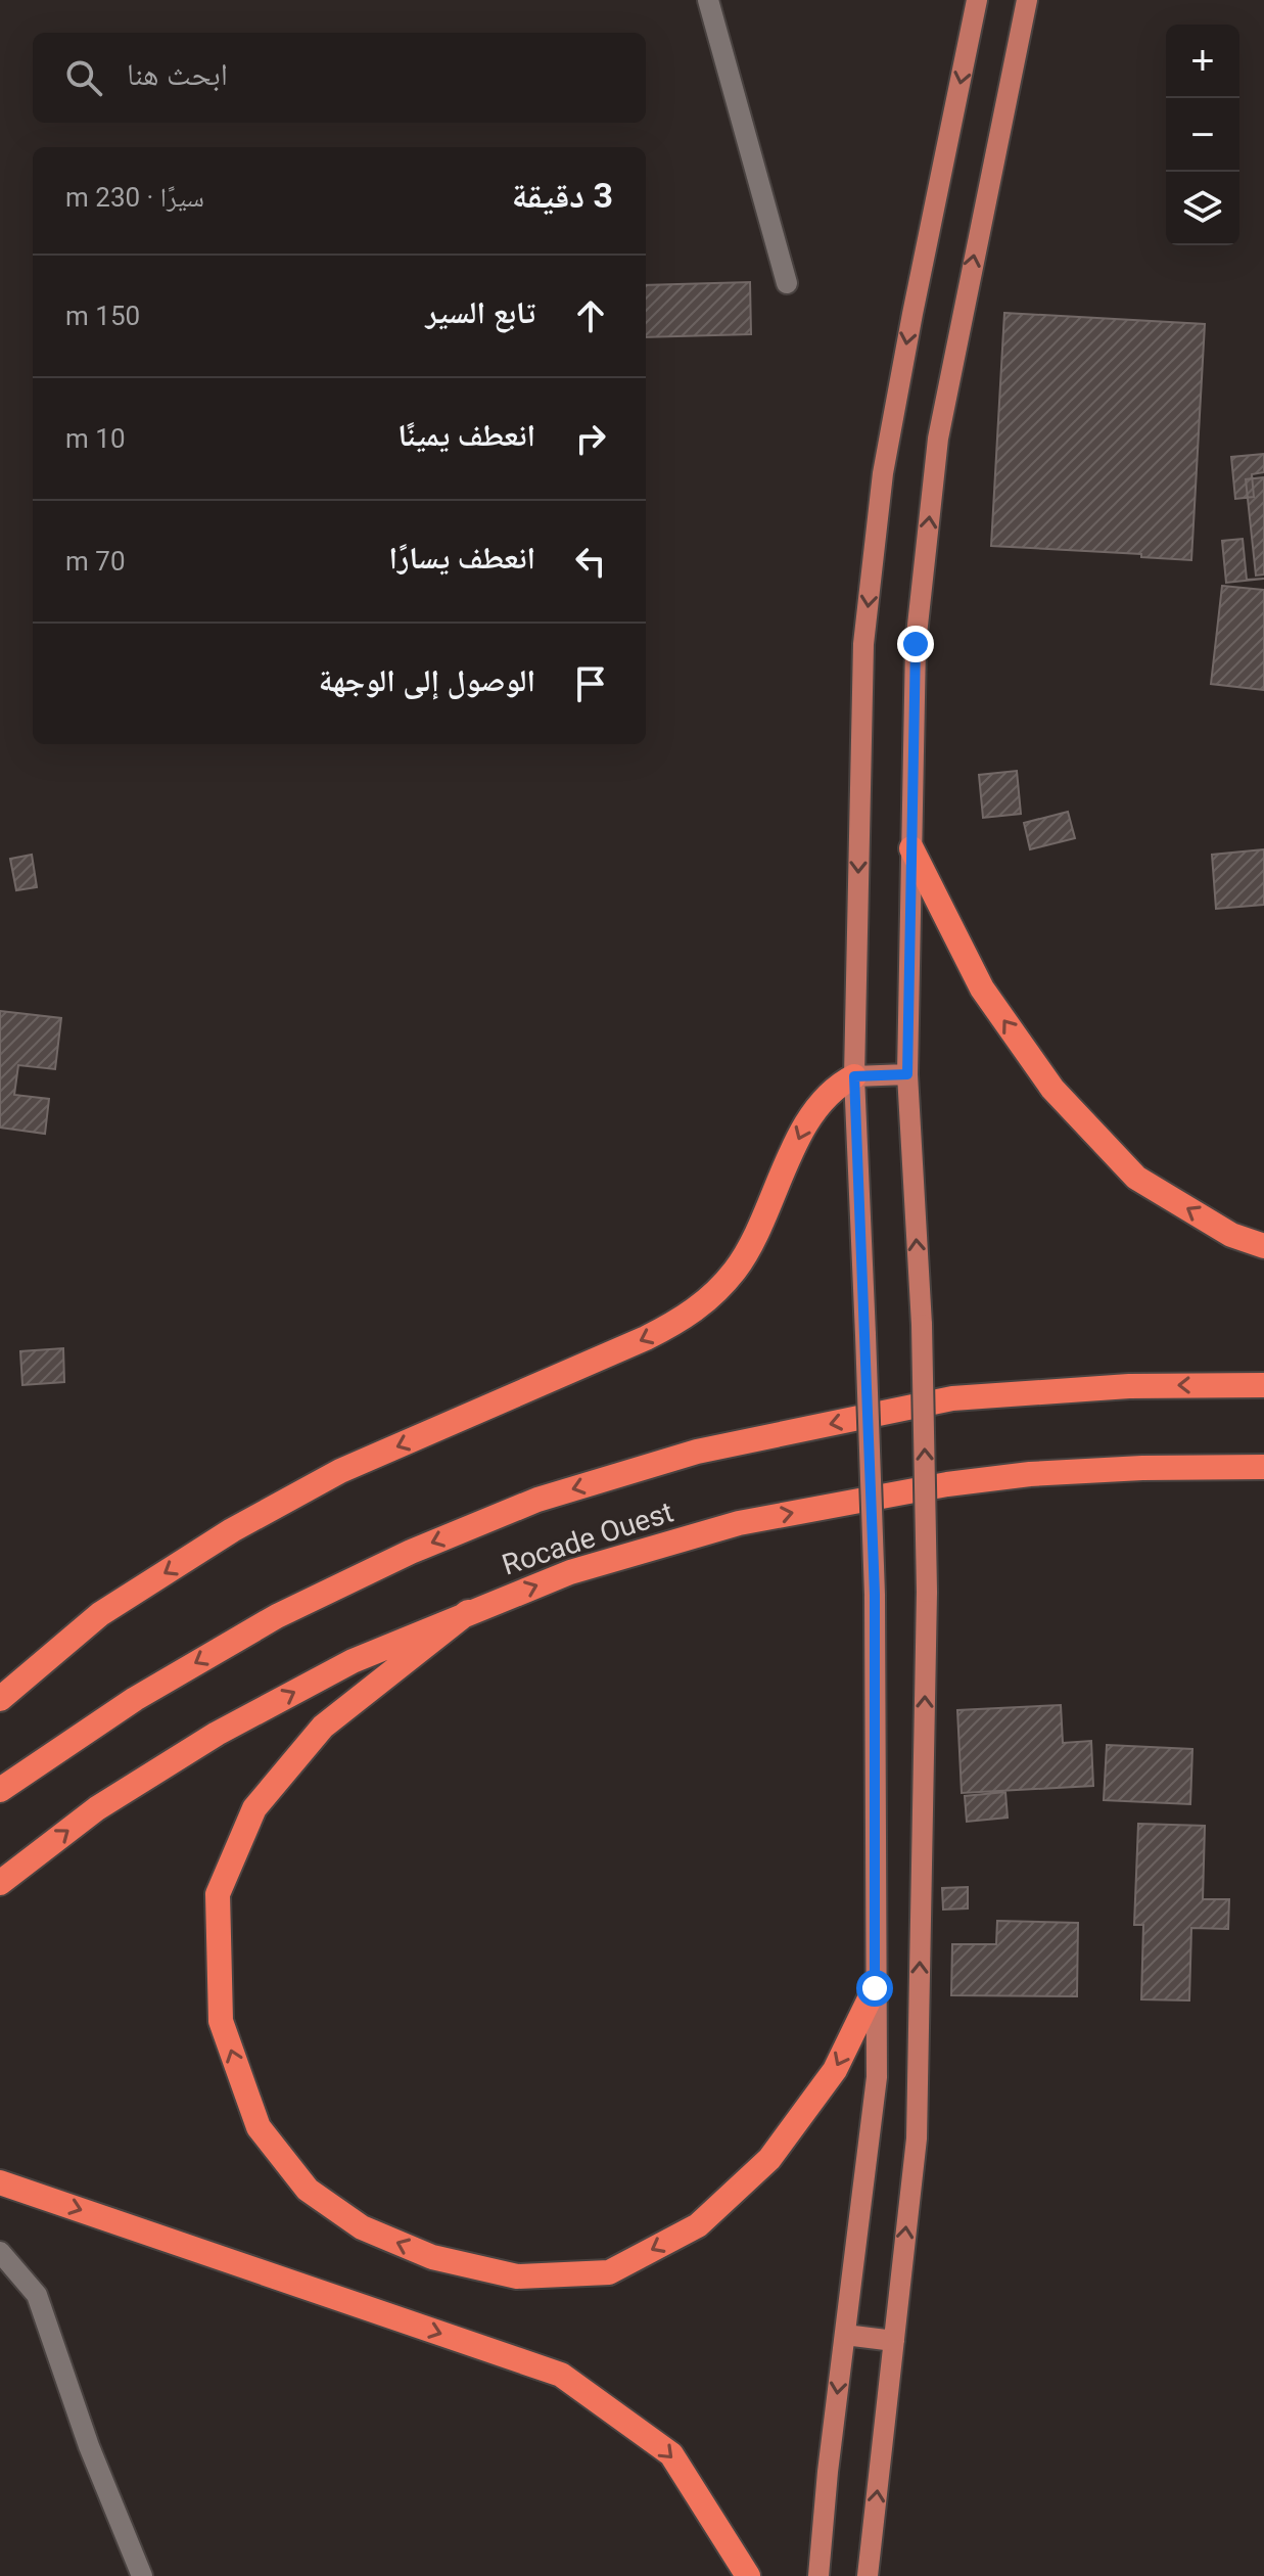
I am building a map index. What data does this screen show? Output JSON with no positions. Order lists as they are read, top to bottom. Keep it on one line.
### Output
{"streets":{"highway":["Rocade Ouest"]},"page":{"map_buttons":["+","−"],"search":"ابحث هنا","heading":["3 دقيقة","سيرًا · 230 m"],"list":[["تابع السير","150 m"],["انعطف يمينًا","10 m"],["انعطف يسارًا","70 m"],"الوصول إلى الوجهة"]}}
